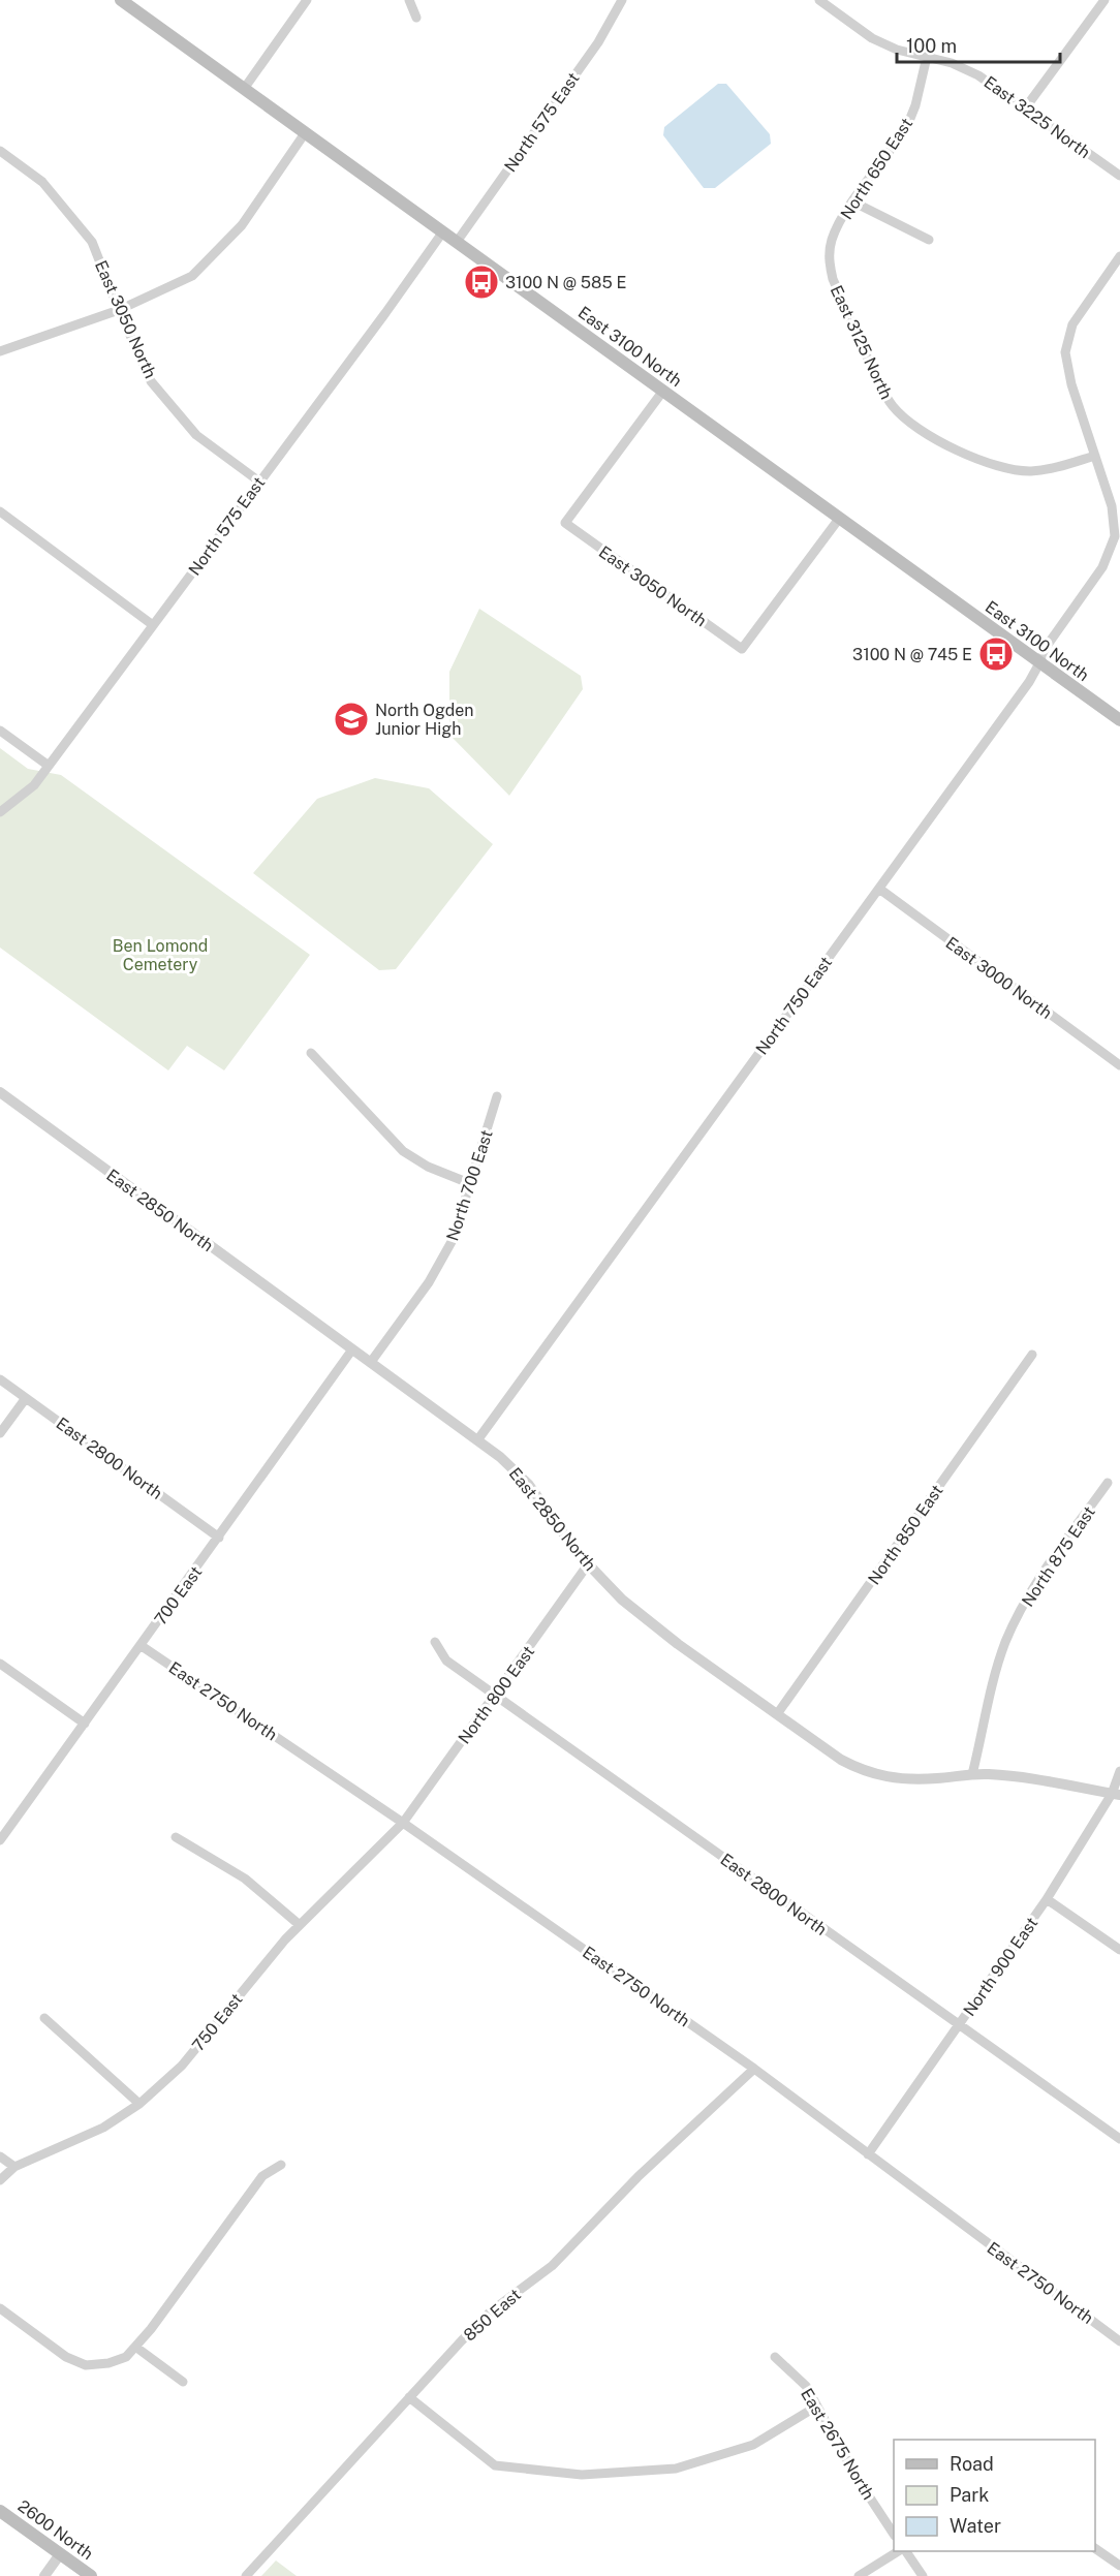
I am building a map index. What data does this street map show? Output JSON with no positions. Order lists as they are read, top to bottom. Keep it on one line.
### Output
{"streets":{"main road":["East 3100 North","2600 North"],"street":["East 3225 North","North 575 East","North 650 East","East 3050 North","East 3125 North","East 3000 North","North 750 East","North 700 East","East 2850 North","East 2800 North","North 850 East","North 875 East","700 East","North 800 East","East 2750 North","North 900 East","750 East","850 East","East 2675 North"]},"crossings":[["East 3225 North","North 650 East"],["North 575 East","East 3050 North"],["North 575 East","East 3100 North"],["North 650 East","East 3125 North"],["East 3050 North","East 3100 North"],["East 3125 North","North 750 East"],["East 3100 North","North 750 East"],["East 3000 North","North 750 East"],["North 750 East","East 2850 North"],["North 700 East","East 2850 North"],["East 2850 North","North 850 East"],["East 2850 North","North 875 East"],["East 2850 North","700 East"],["East 2850 North","North 800 East"],["East 2850 North","North 900 East"],["East 2800 North","700 East"],["East 2800 North","North 800 East"],["East 2800 North","North 900 East"],["700 East","East 2750 North"],["North 800 East","East 2750 North"],["North 800 East","750 East"],["East 2750 North","North 900 East"],["East 2750 North","750 East"],["East 2750 North","850 East"]],"parks":["Ben Lomond Cemetery"],"places":{"bus stop":["3100 N @ 585 E","3100 N @ 745 E"],"school or university":["North Ogden Junior High"]},"legend":["Road","Park","Water"],"scale_bar":"100 m"}
